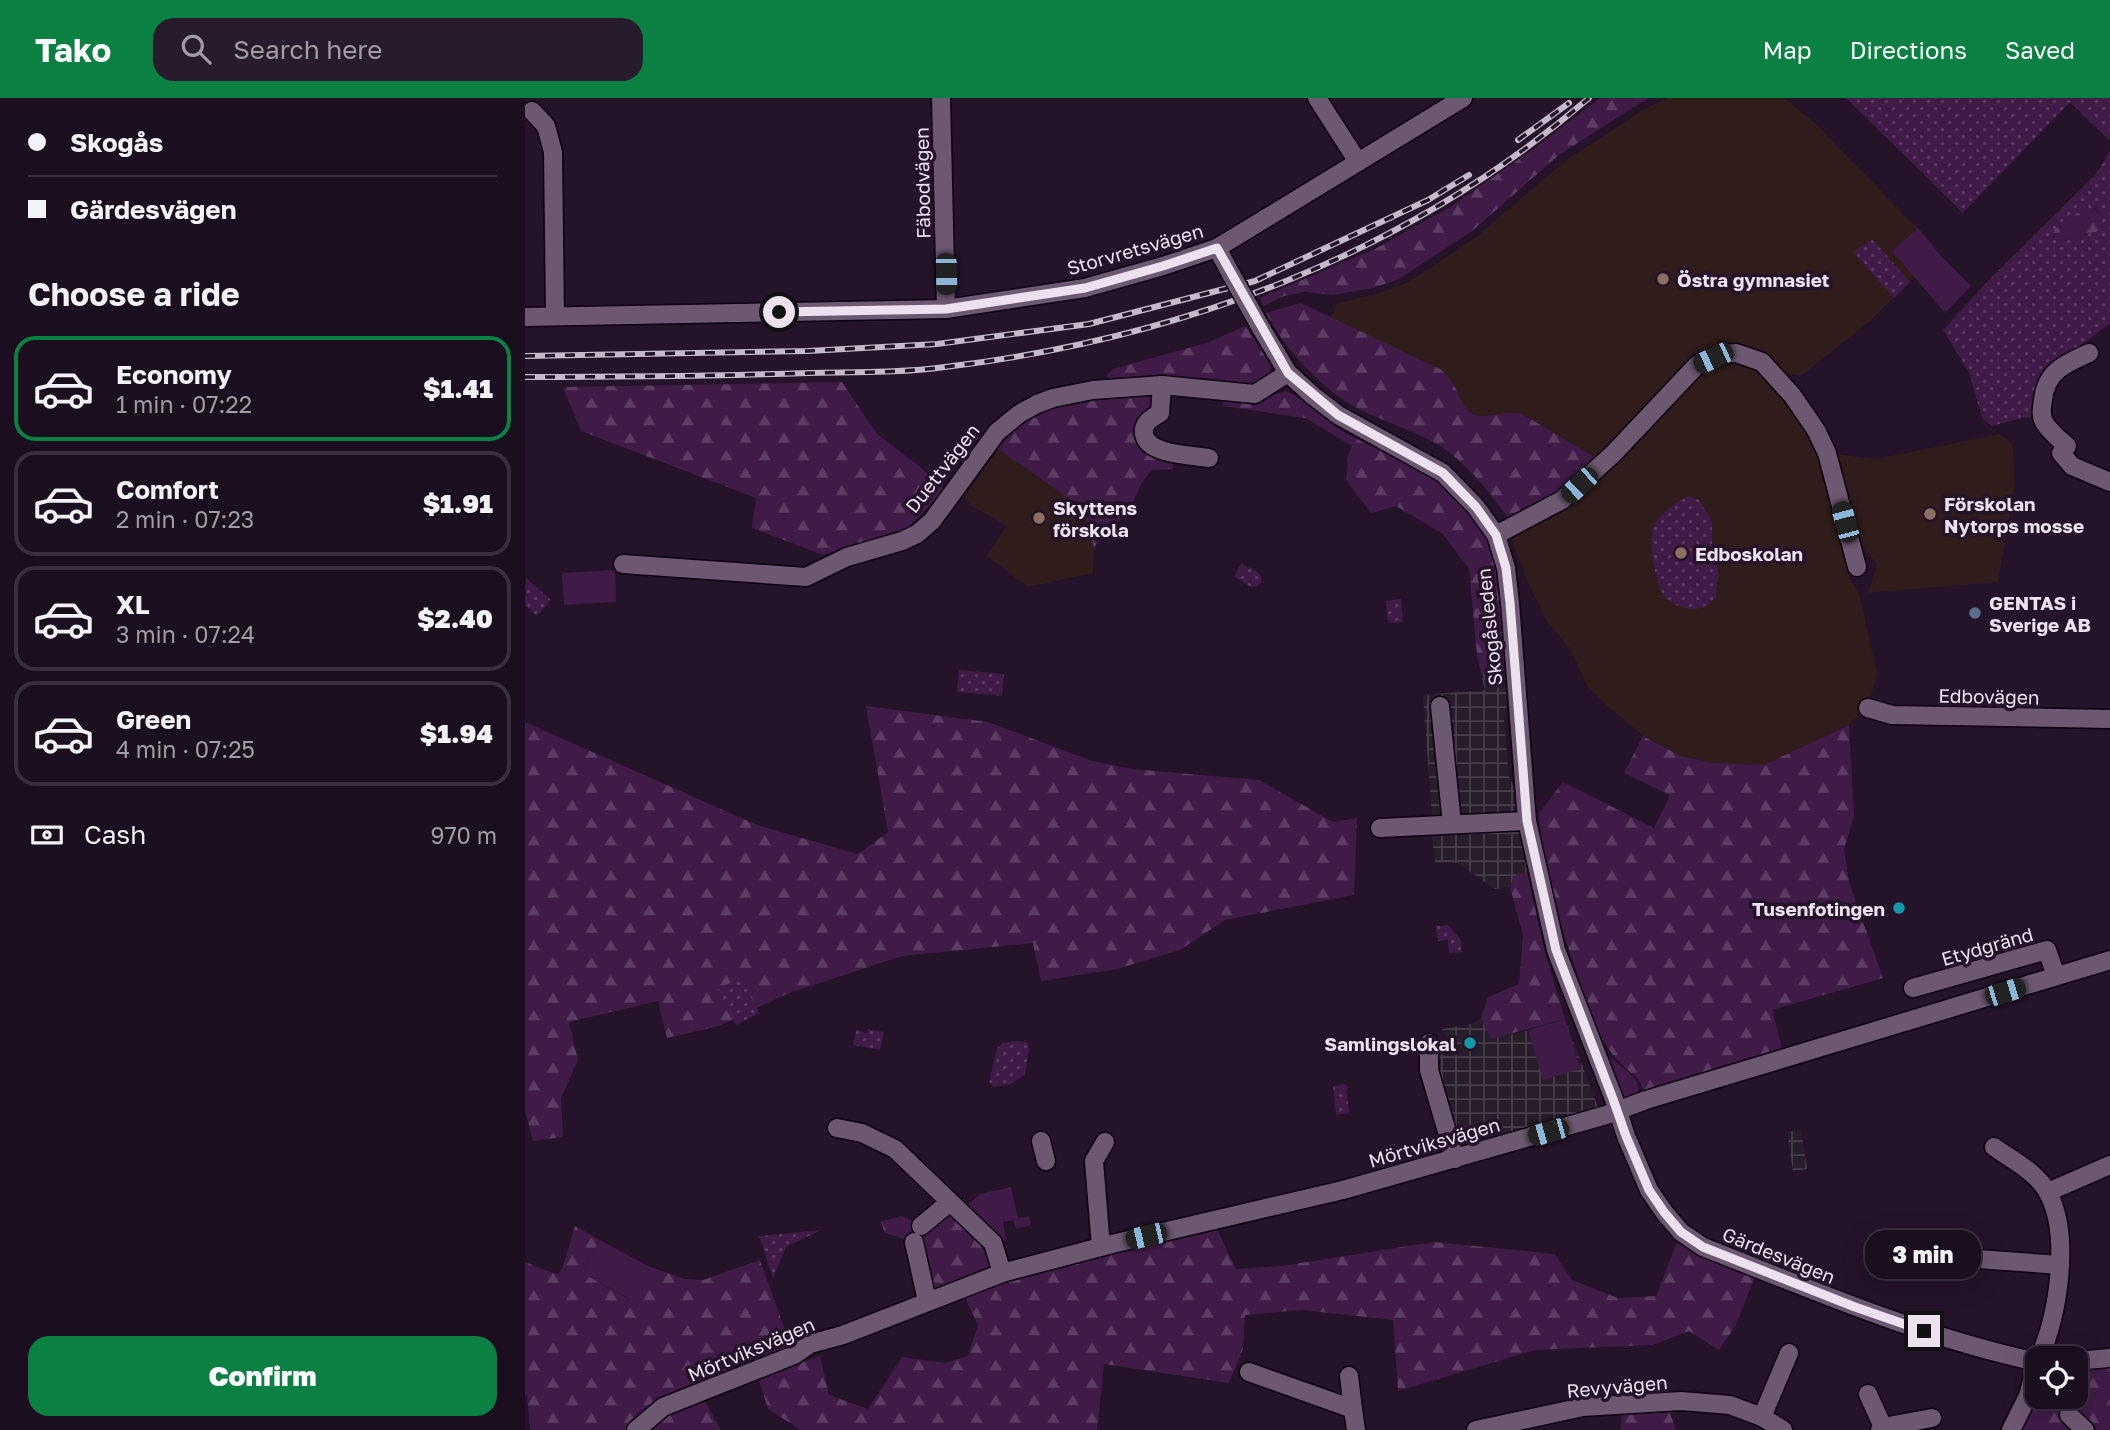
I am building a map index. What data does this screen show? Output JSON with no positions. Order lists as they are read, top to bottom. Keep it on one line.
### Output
{"streets":{"street":["Fäbodvägen","Storvretsvägen","Duettvägen","Skogåsleden","Edbovägen","Etydgränd","Mörtviksvägen","Gärdesvägen","Revyvägen"]},"crossings":[["Fäbodvägen","Storvretsvägen"],["Storvretsvägen","Skogåsleden"],["Duettvägen","Skogåsleden"],["Skogåsleden","Mörtviksvägen"],["Skogåsleden","Gärdesvägen"],["Etydgränd","Mörtviksvägen"],["Mörtviksvägen","Gärdesvägen"]],"places":["Östra gymnasiet","Förskolan Nytorps mosse","Skyttens förskola","Edboskolan","GENTAS i Sverige AB","Tusenfotingen","Samlingslokal"],"page":{"header":"Tako","search":"Search here","nav":["Map","Directions","Saved"],"banner":["Skogås","Gärdesvägen"],"heading":"Choose a ride","list":[{"name":"Economy","note":"1 min · 07:22","value":"$1.41"},{"name":"Comfort","note":"2 min · 07:23","value":"$1.91"},{"name":"XL","note":"3 min · 07:24","value":"$2.40"},{"name":"Green","note":"4 min · 07:25","value":"$1.94"}],"pay":["Cash","970 m"],"bubble":"3 min","buttons":"Confirm"}}
